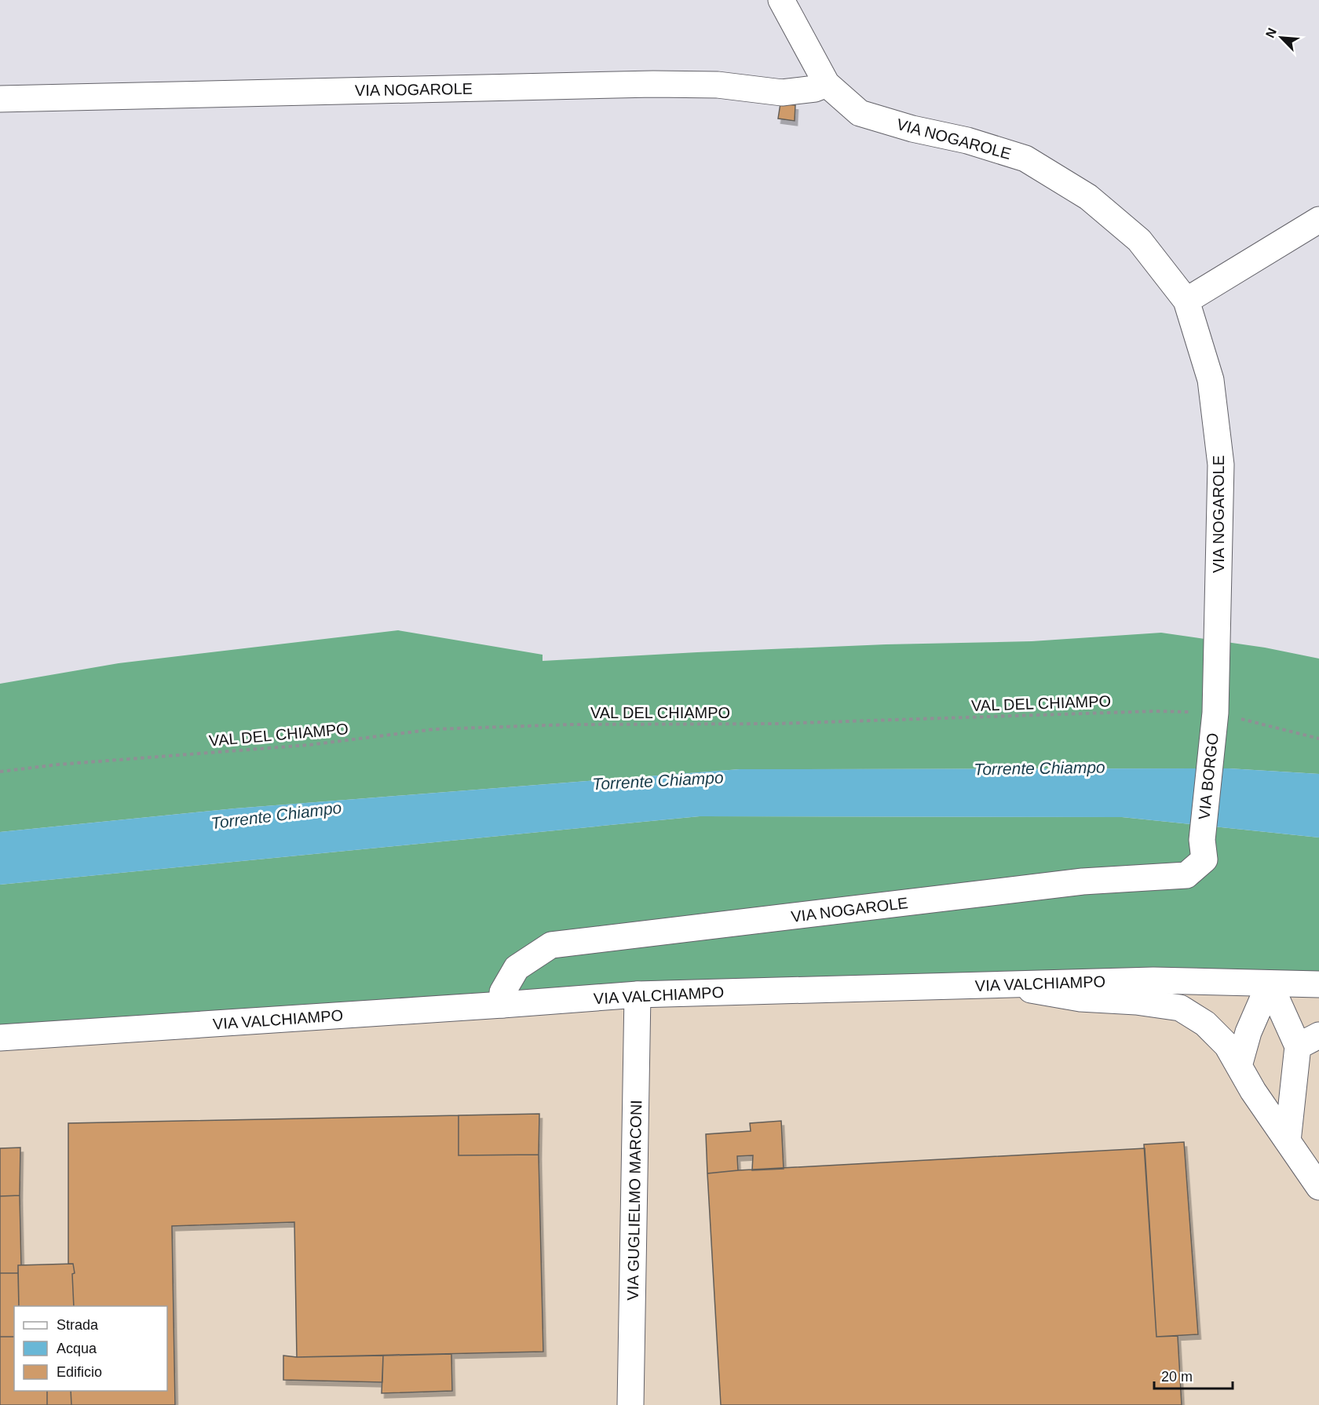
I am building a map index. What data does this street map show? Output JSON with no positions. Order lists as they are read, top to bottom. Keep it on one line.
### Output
{"streets":{"street":["VIA NOGAROLE","VIA BORGO","VIA VALCHIAMPO","VIA GUGLIELMO MARCONI"],"path":["VAL DEL CHIAMPO"]},"crossings":[["VIA NOGAROLE","VAL DEL CHIAMPO"],["VIA NOGAROLE","VIA BORGO"],["VIA NOGAROLE","VIA VALCHIAMPO"],["VAL DEL CHIAMPO","VIA BORGO"],["VIA VALCHIAMPO","VIA GUGLIELMO MARCONI"]],"water":["Torrente Chiampo"],"legend":["Strada","Acqua","Edificio"],"scale_bar":"20 m","north":"top left"}
